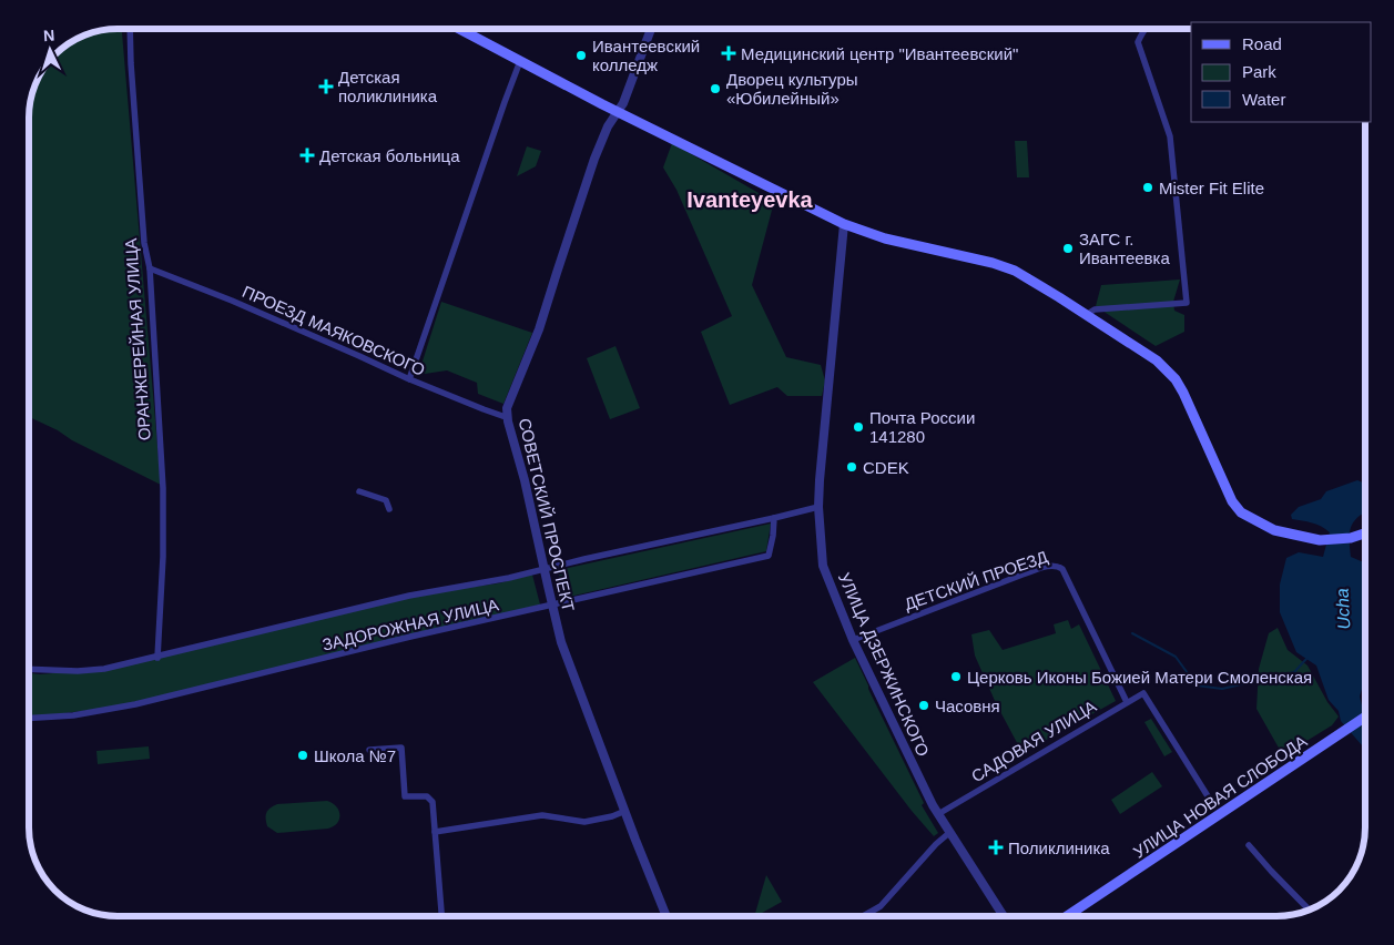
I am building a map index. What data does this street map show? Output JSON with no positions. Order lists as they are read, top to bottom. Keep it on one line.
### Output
{"streets":{"main road":["УЛИЦА НОВАЯ СЛОБОДА"],"street":["ПРОЕЗД МАЯКОВСКОГО","ОРАНЖЕРЕЙНАЯ УЛИЦА","СОВЕТСКИЙ ПРОСПЕКТ","ДЕТСКИЙ ПРОЕЗД","ЗАДОРОЖНАЯ УЛИЦА","УЛИЦА ДЗЕРЖИНСКОГО","САДОВАЯ УЛИЦА"]},"crossings":[["ПРОЕЗД МАЯКОВСКОГО","ОРАНЖЕРЕЙНАЯ УЛИЦА"],["ПРОЕЗД МАЯКОВСКОГО","СОВЕТСКИЙ ПРОСПЕКТ"],["ОРАНЖЕРЕЙНАЯ УЛИЦА","ЗАДОРОЖНАЯ УЛИЦА"],["СОВЕТСКИЙ ПРОСПЕКТ","ЗАДОРОЖНАЯ УЛИЦА"],["ДЕТСКИЙ ПРОЕЗД","УЛИЦА ДЗЕРЖИНСКОГО"],["ДЕТСКИЙ ПРОЕЗД","САДОВАЯ УЛИЦА"],["ЗАДОРОЖНАЯ УЛИЦА","УЛИЦА ДЗЕРЖИНСКОГО"],["УЛИЦА ДЗЕРЖИНСКОГО","САДОВАЯ УЛИЦА"]],"districts":["Ivanteyevka"],"water":["Ucha"],"places":{"health":["Медицинский центр \"Ивантеевский\"","Детская поликлиника","Детская больница","Поликлиника"],"other":["Ивантеевский колледж","Дворец культуры «Юбилейный»","Mister Fit Elite","ЗАГС г. Ивантеевка","Почта России 141280","CDEK","Церковь Иконы Божией Матери Смоленская","Часовня","Школа №7"]},"legend":["Road","Park","Water"],"north":"top"}
